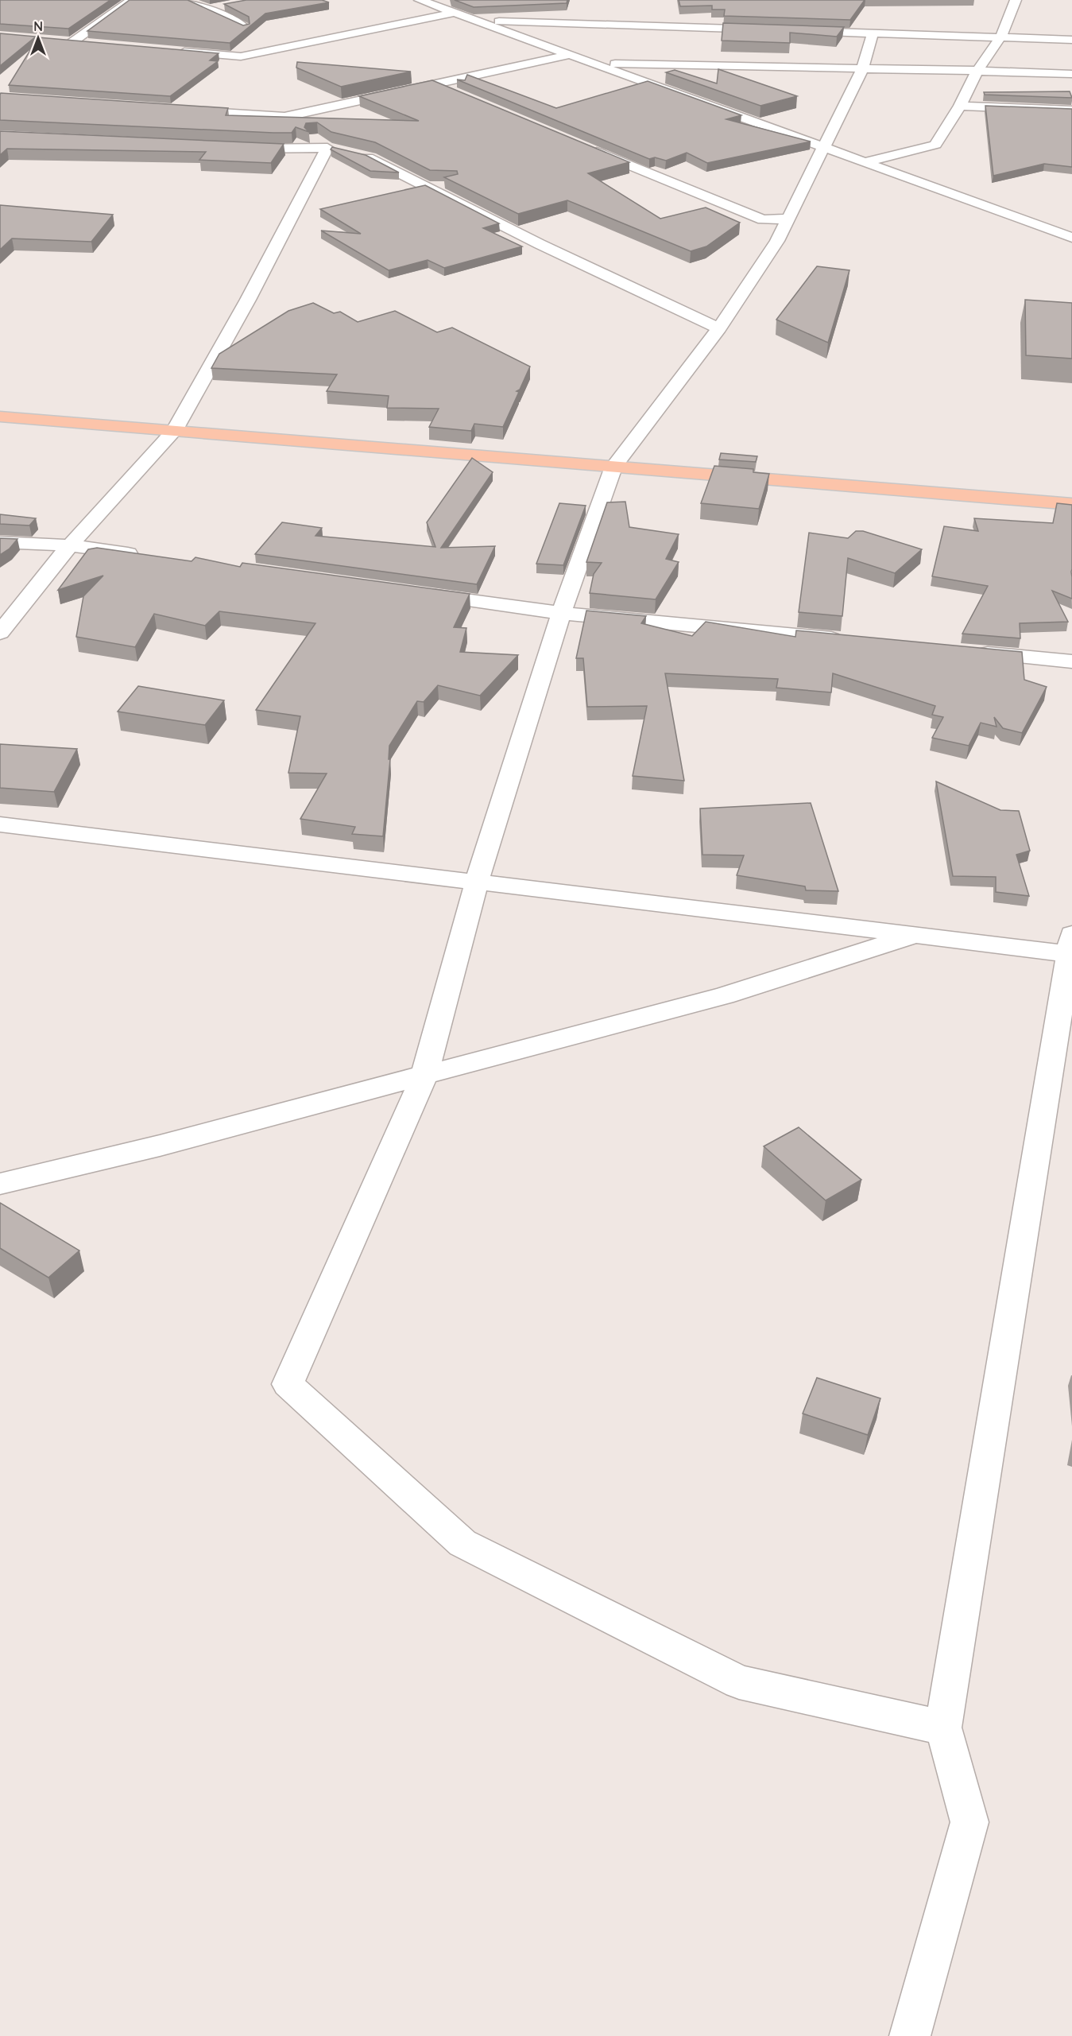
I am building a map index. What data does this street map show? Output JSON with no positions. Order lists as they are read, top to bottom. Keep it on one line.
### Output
{"north":"top"}
